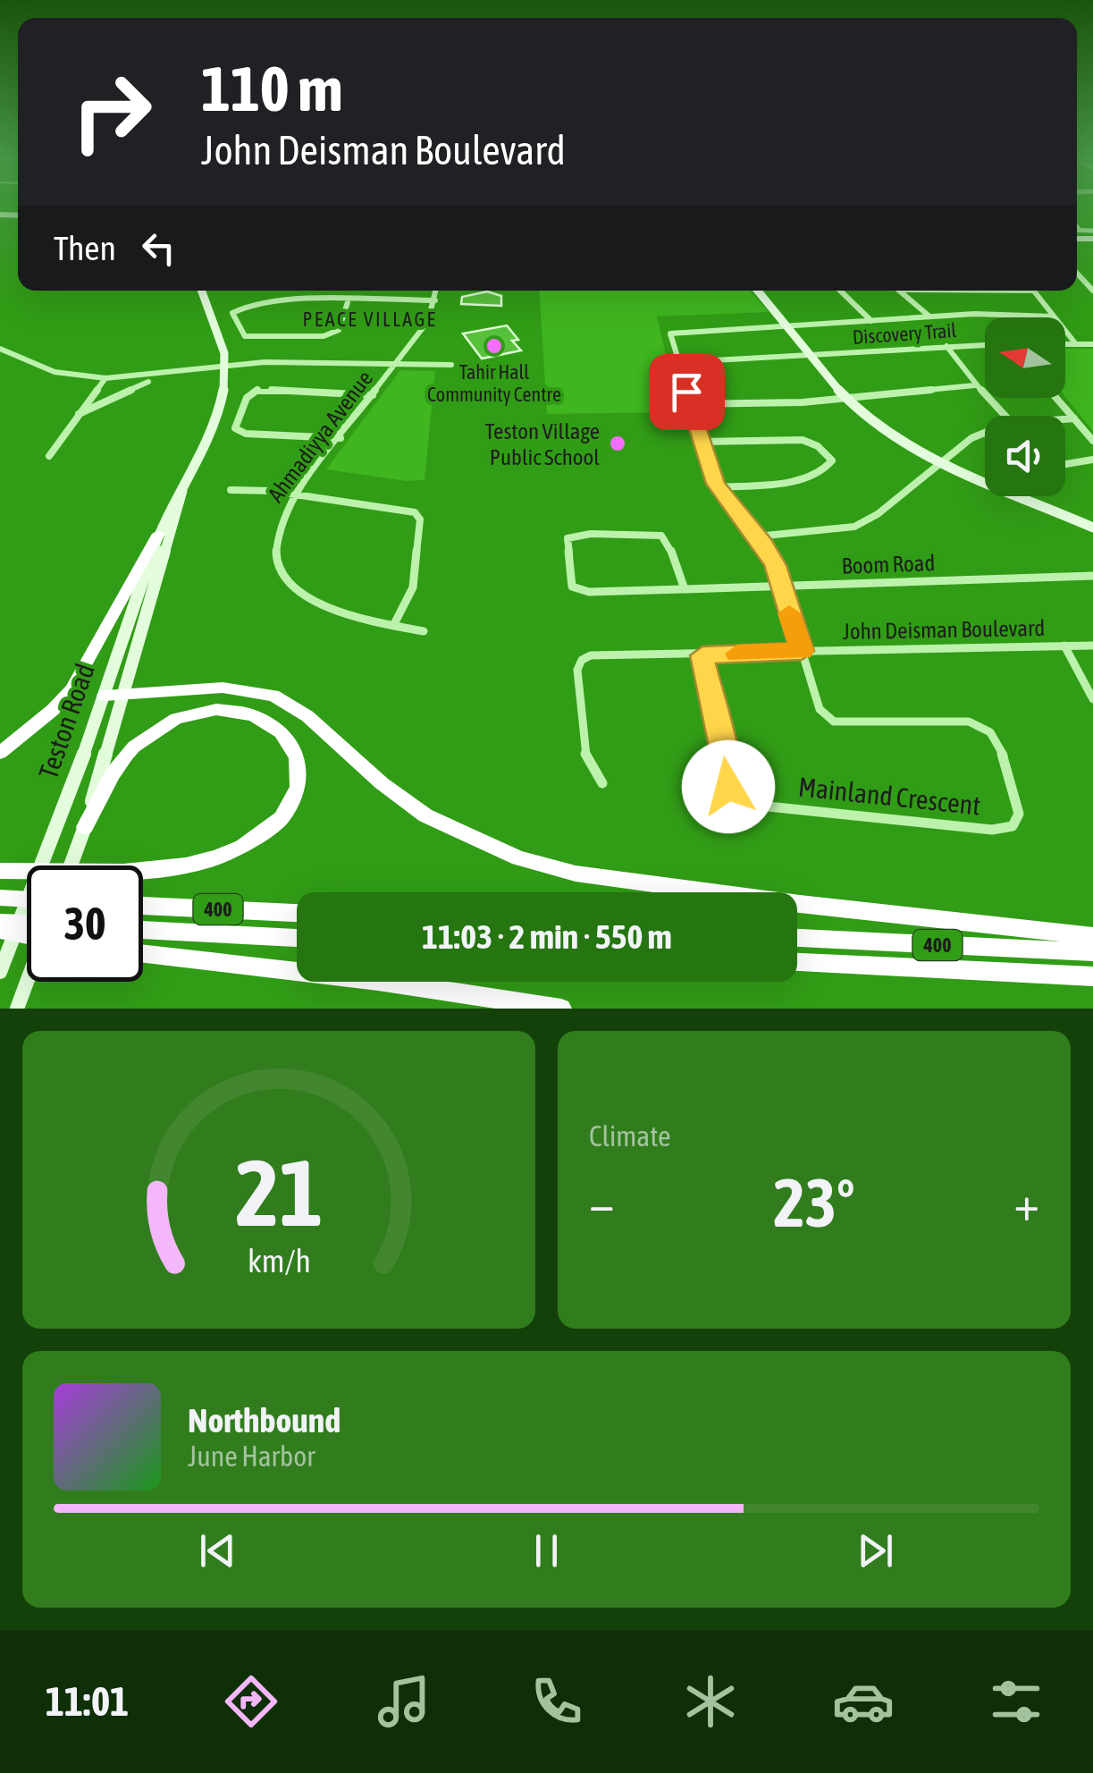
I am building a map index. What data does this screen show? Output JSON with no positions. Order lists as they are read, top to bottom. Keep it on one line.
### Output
{"streets":{"highway":["400"],"main road":["Teston Road"],"street":["Discovery Trail","Ahmadiyya Avenue","Boom Road","John Deisman Boulevard","Mainland Crescent"]},"crossings":[["John Deisman Boulevard","Mainland Crescent"]],"districts":["PEACE VILLAGE"],"places":["Tahir Hall Community Centre","Teston Village Public School"],"north":"left","page":{"turn":["110 m","John Deisman Boulevard"],"then":"Then","limit":"30","trip":"11:03 · 2 min · 550 m","tile":"Climate","heat":["−","23°","+"],"song":["Northbound","June Harbor"],"tabs":"11:01","gauge":["21","km/h"]}}
